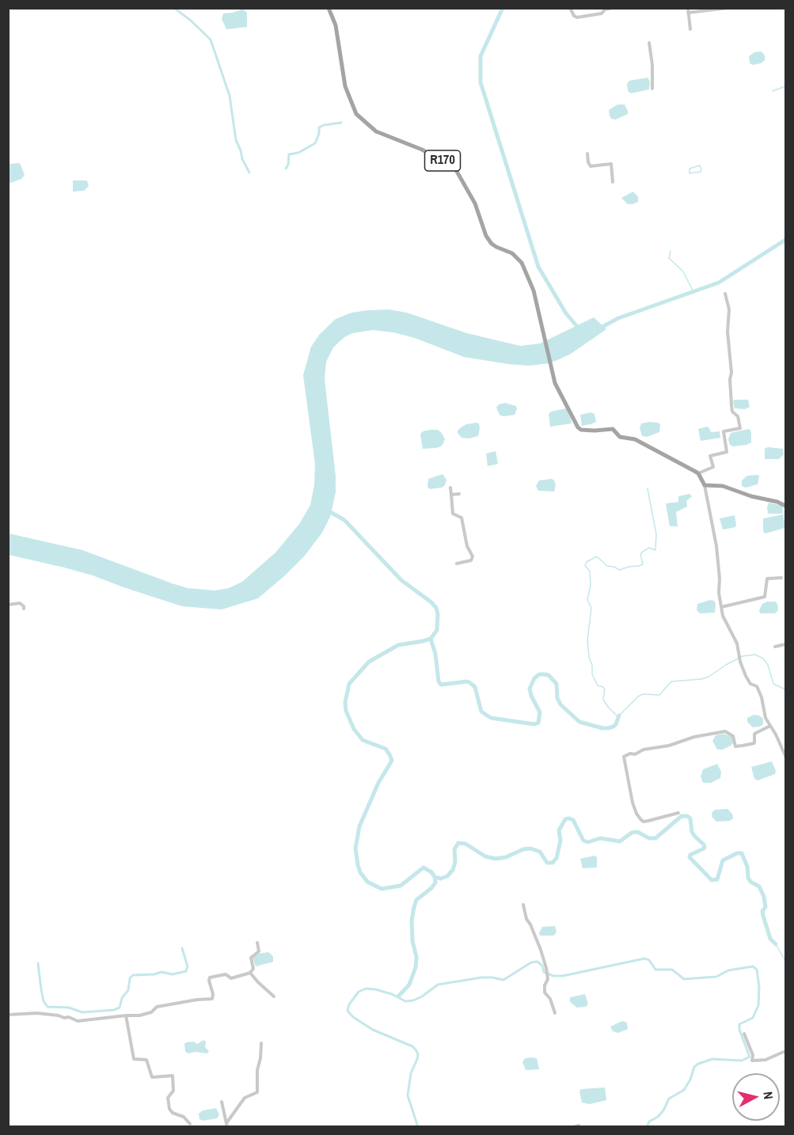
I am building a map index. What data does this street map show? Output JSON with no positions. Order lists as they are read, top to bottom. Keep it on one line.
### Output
{"streets":{"main road":["R170"]},"north":"right"}
